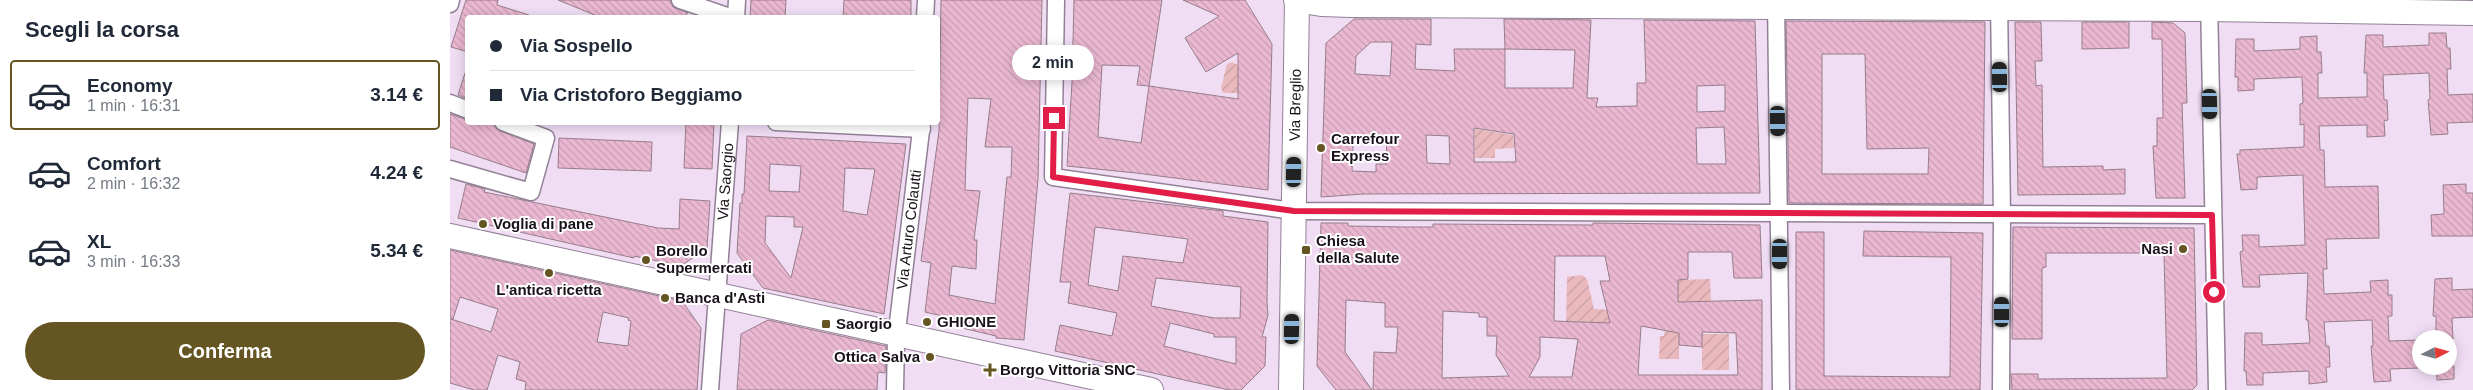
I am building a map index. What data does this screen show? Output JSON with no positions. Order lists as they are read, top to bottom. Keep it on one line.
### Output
{"streets":{"street":["Via Breglio","Via Saorgio","Via Arturo Colautti"]},"places":{"other":["Carrefour Express","Voglia di pane","Nasi","Borello Supermercati","L'antica ricetta","Banca d'Asti","GHIONE","Ottica Salva"],"transit":["Chiesa della Salute","Saorgio"],"health":["Borgo Vittoria SNC"]},"north":"right","page":{"heading":"Scegli la corsa","banner":["Via Sospello","Via Cristoforo Beggiamo"],"bubble":"2 min","list":[{"name":"Economy","note":"1 min · 16:31","value":"3.14 €"},{"name":"Comfort","note":"2 min · 16:32","value":"4.24 €"},{"name":"XL","note":"3 min · 16:33","value":"5.34 €"}],"buttons":"Conferma"}}
